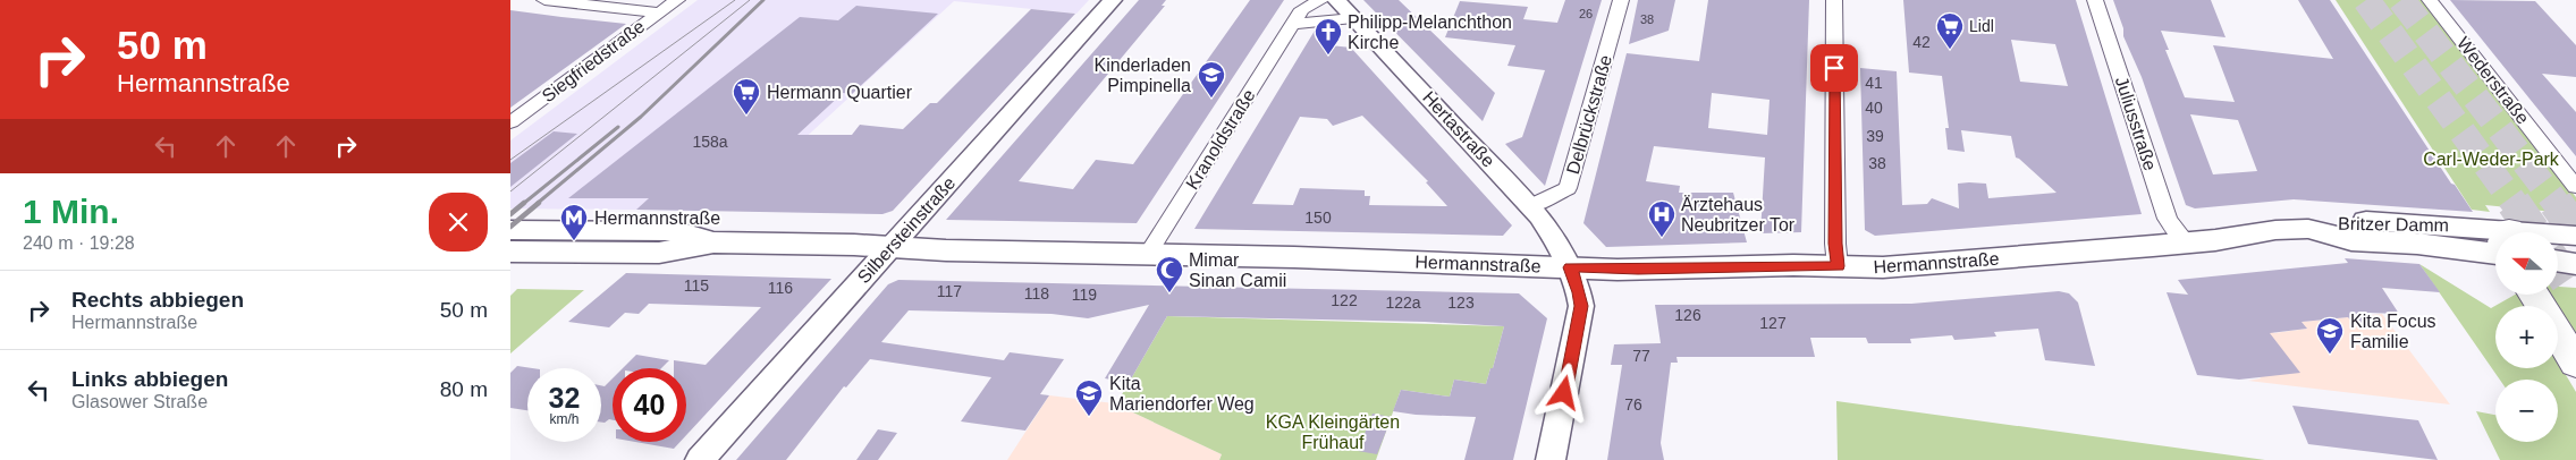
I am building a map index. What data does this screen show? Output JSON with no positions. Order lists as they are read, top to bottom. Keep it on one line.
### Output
{"streets":{"main road":["Britzer Damm","Hermannstraße"],"street":["Siegfriedstraße","Wederstraße","Delbrückstraße","Juliusstraße","Hertastraße","Kranoldstraße","Silbersteinstraße"]},"crossings":[["Delbrückstraße","Hertastraße"],["Juliusstraße","Hermannstraße"],["Hertastraße","Hermannstraße"],["Kranoldstraße","Hermannstraße"],["Britzer Damm","Hermannstraße"],["Silbersteinstraße","Hermannstraße"]],"parks":["Carl-Weder-Park","KGA Kleingärten Frühauf"],"places":{"supermarket":["Lidl","Hermann Quartier"],"church":["Philipp-Melanchthon Kirche"],"school or university":["Kinderladen Pimpinella","Kita Focus Familie","Kita Mariendorfer Weg"],"hospital":["Ärztehaus Neubritzer Tor"],"metro station":["Hermannstraße"],"mosque":["Mimar Sinan Camii"]},"house_numbers":["26","38","42","41","40","39","158a","38","150","115","116","117","118","119","122","122a","123","126","127","77","76"],"north":"left","page":{"turn":["50 m","Hermannstraße"],"heading":["1 Min.","240 m · 19:28"],"map_buttons":["+","−"],"list":[{"name":"Rechts abbiegen","note":"Hermannstraße","value":"50 m"},{"name":"Links abbiegen","note":"Glasower Straße","value":"80 m"}],"speed":"32 km/h","limit":"40"}}
